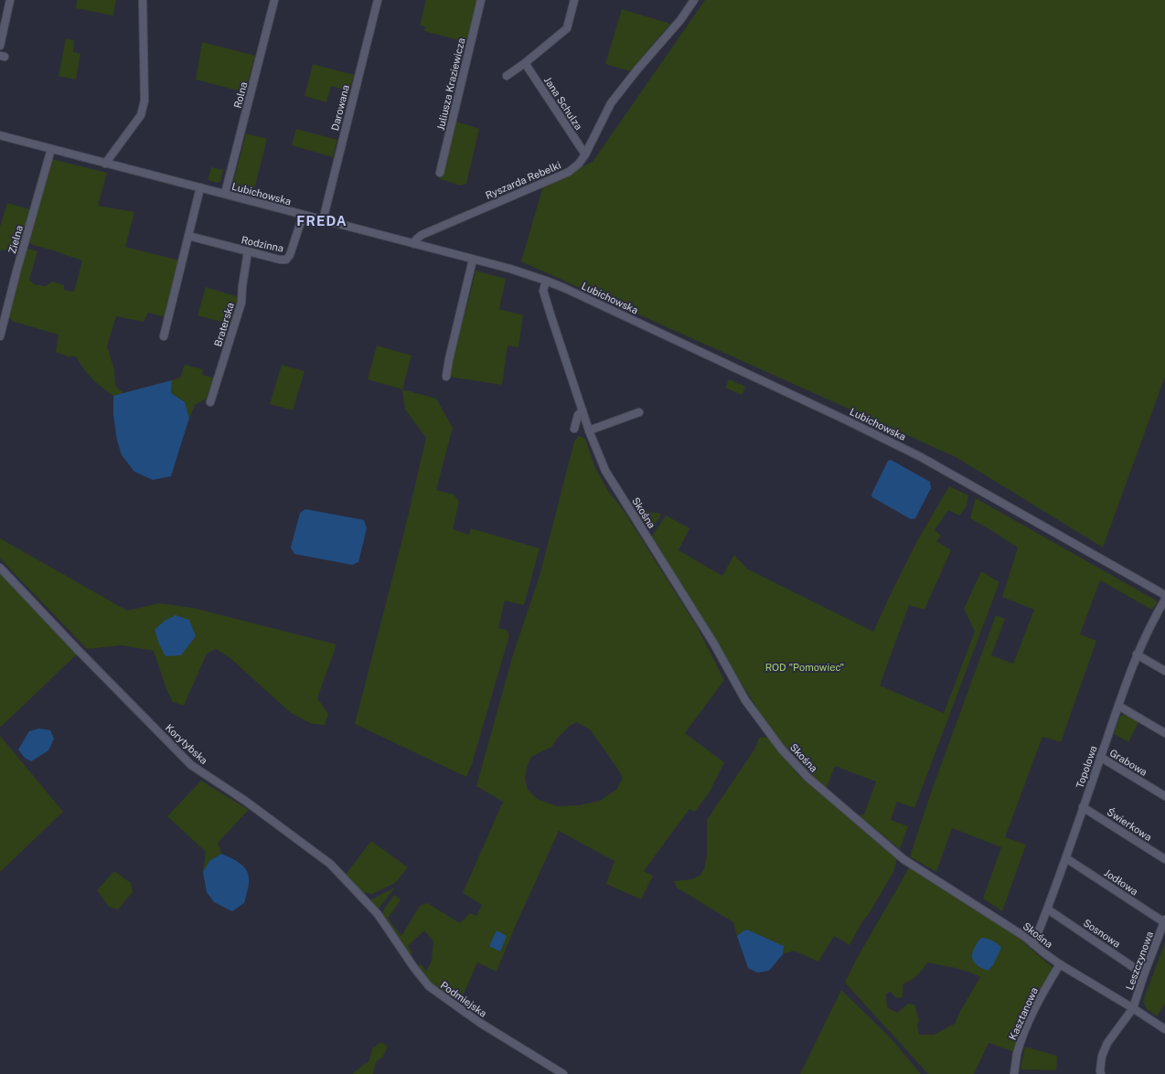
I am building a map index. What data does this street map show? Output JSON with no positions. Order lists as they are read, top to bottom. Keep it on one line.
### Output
{"streets":{"street":["Juliusza Kraziewicza","Rolna","Jana Schulza","Darowana","Ryszarda Rebelki","Lubichowska","Zielna","Rodzinna","Braterska","Skośna","Korytybska","Grabowa","Topolowa","Świerkowa","Jodłowa","Sosnowa","Leszczynowa","Podmiejska","Kasztanowa"]},"crossings":[["Rolna","Lubichowska"],["Jana Schulza","Ryszarda Rebelki"],["Darowana","Lubichowska"],["Ryszarda Rebelki","Lubichowska"],["Lubichowska","Zielna"],["Lubichowska","Rodzinna"],["Lubichowska","Skośna"],["Rodzinna","Braterska"],["Skośna","Topolowa"],["Skośna","Leszczynowa"],["Skośna","Kasztanowa"],["Korytybska","Podmiejska"],["Grabowa","Topolowa"],["Topolowa","Świerkowa"],["Topolowa","Jodłowa"],["Topolowa","Sosnowa"],["Jodłowa","Leszczynowa"],["Sosnowa","Leszczynowa"]],"districts":["FREDA"],"parks":["ROD \"Pomowiec\""]}
